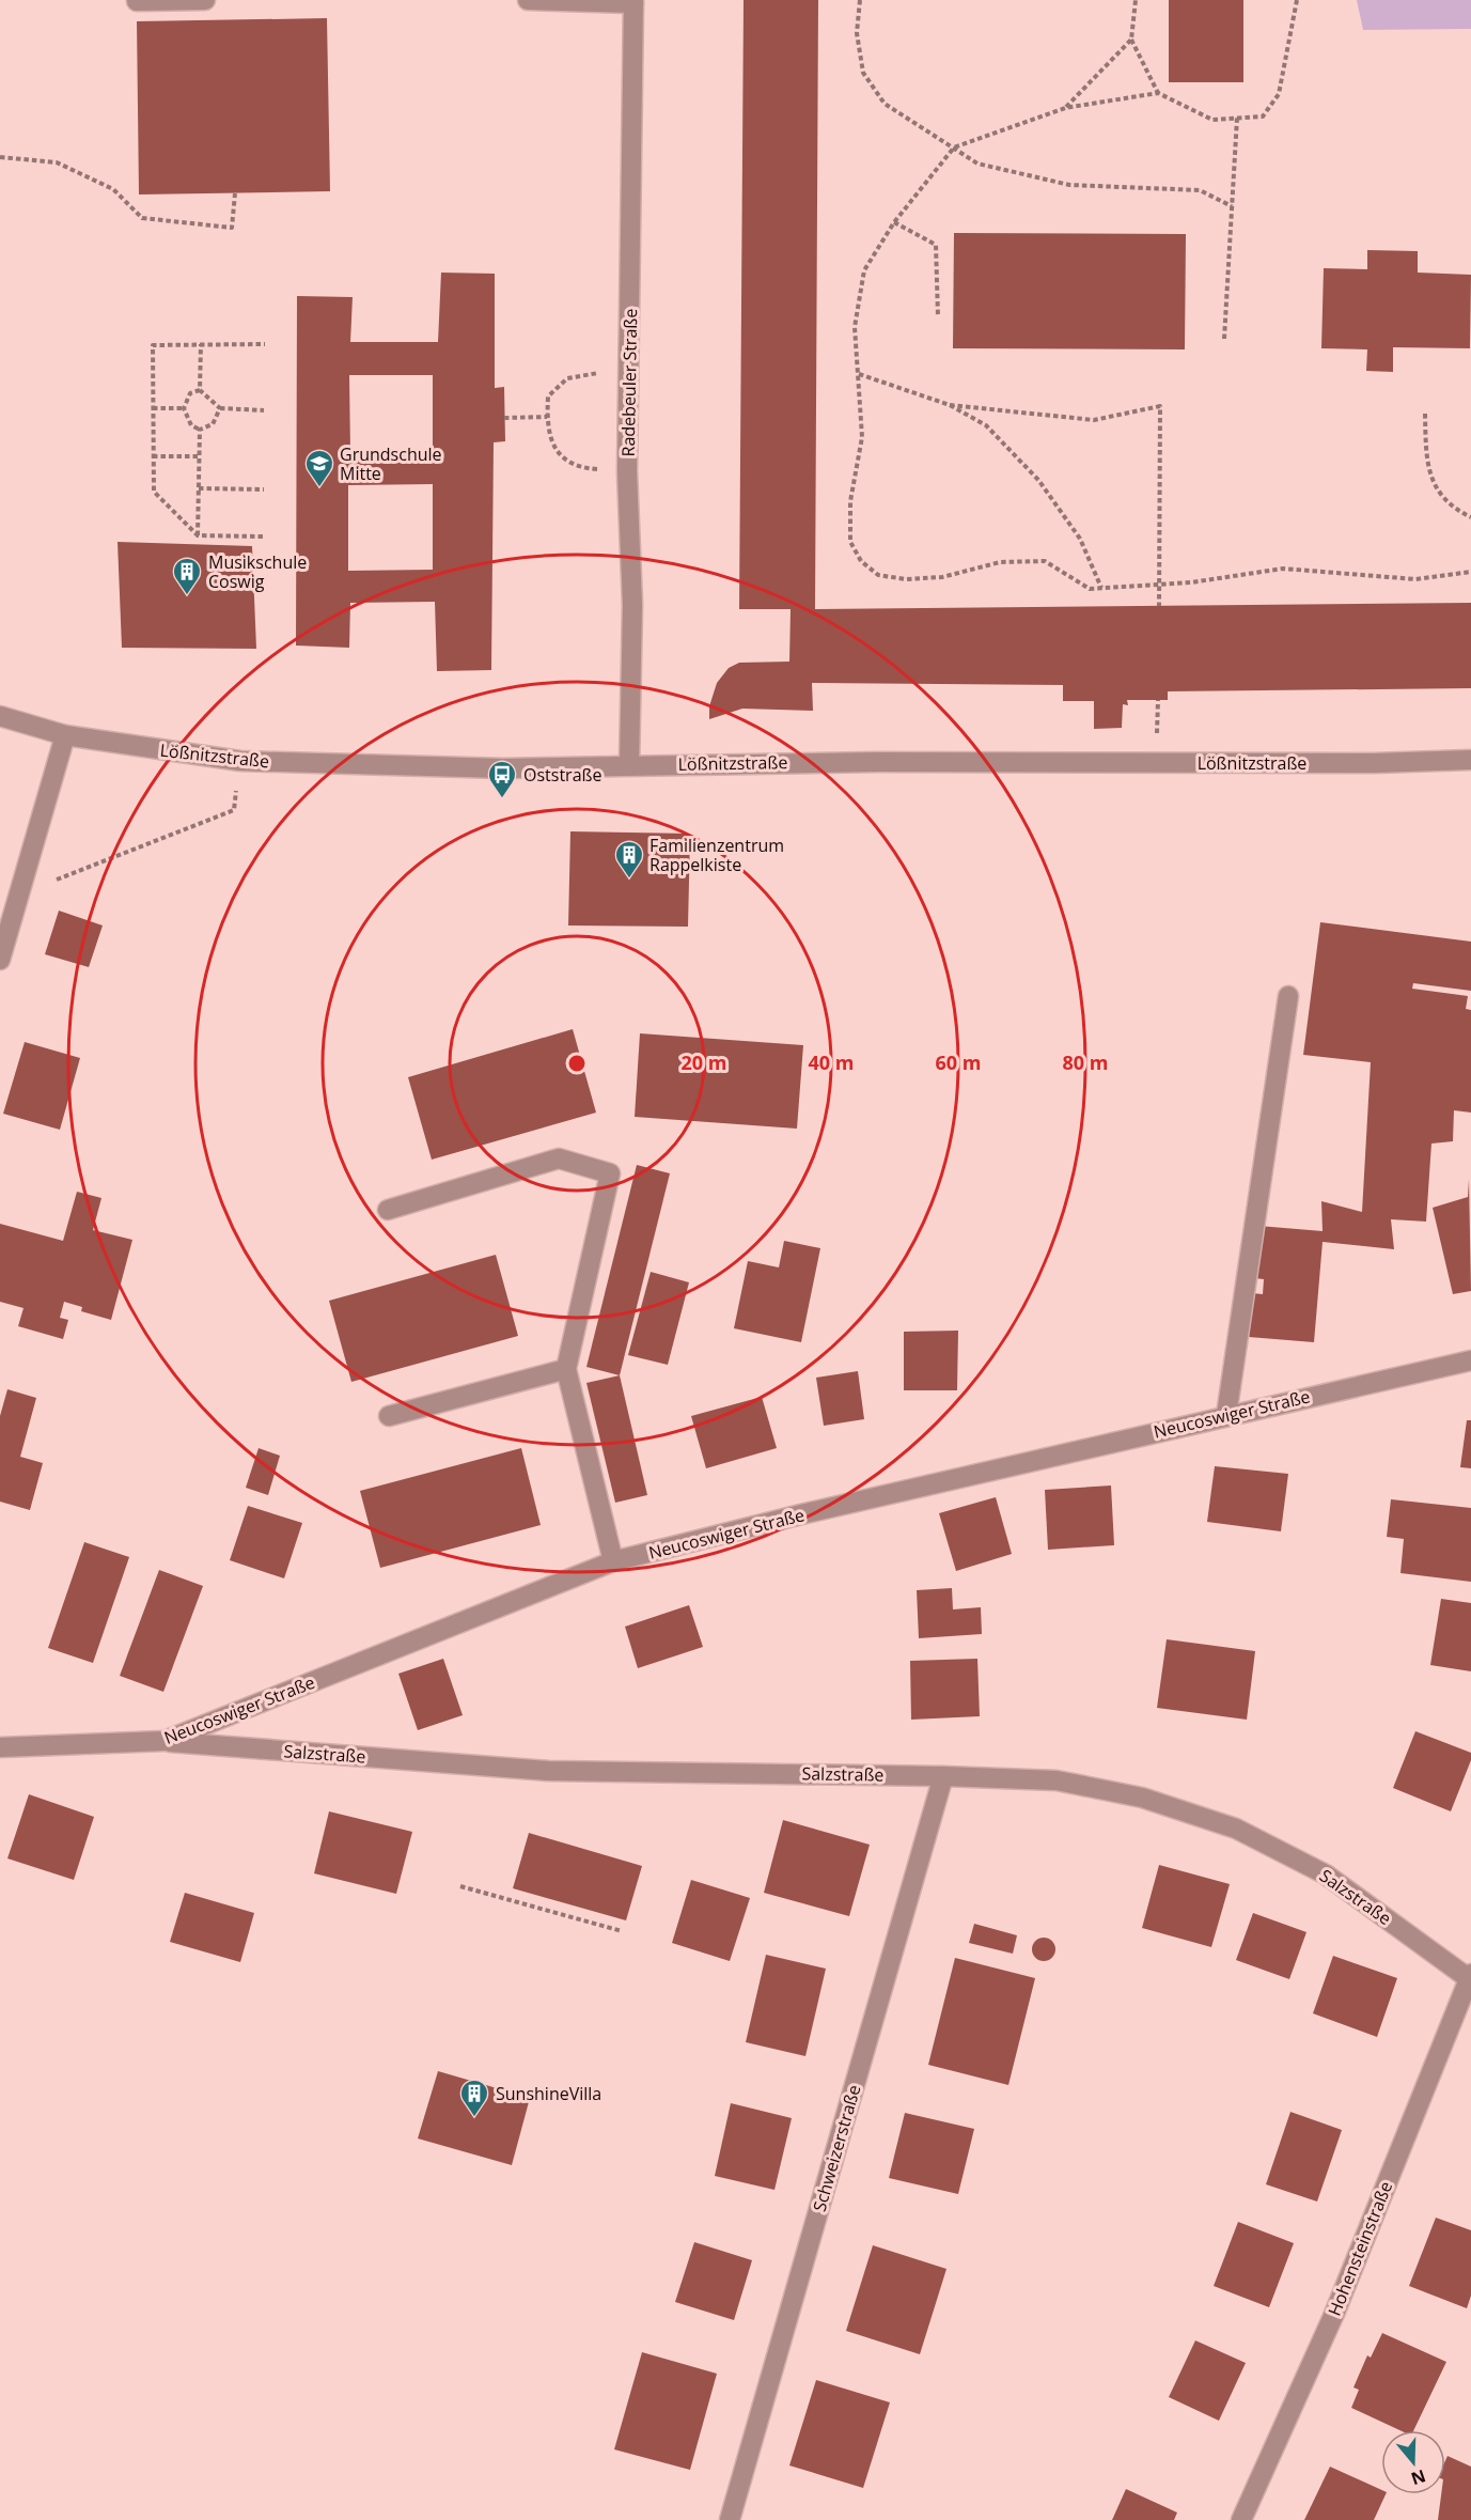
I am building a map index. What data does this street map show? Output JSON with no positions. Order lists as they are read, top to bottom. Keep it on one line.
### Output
{"streets":{"street":["Radebeuler Straße","Lößnitzstraße","Neucoswiger Straße","Salzstraße","Schweizerstraße","Hohensteinstraße"]},"crossings":[["Radebeuler Straße","Lößnitzstraße"],["Neucoswiger Straße","Salzstraße"],["Salzstraße","Schweizerstraße"],["Salzstraße","Hohensteinstraße"]],"places":{"school or university":["Grundschule Mitte"],"building":["Musikschule Coswig","Familienzentrum Rappelkiste","SunshineVilla"],"bus stop":["Oststraße"]},"north":"bottom","rings":["20 m","40 m","60 m","80 m"]}
